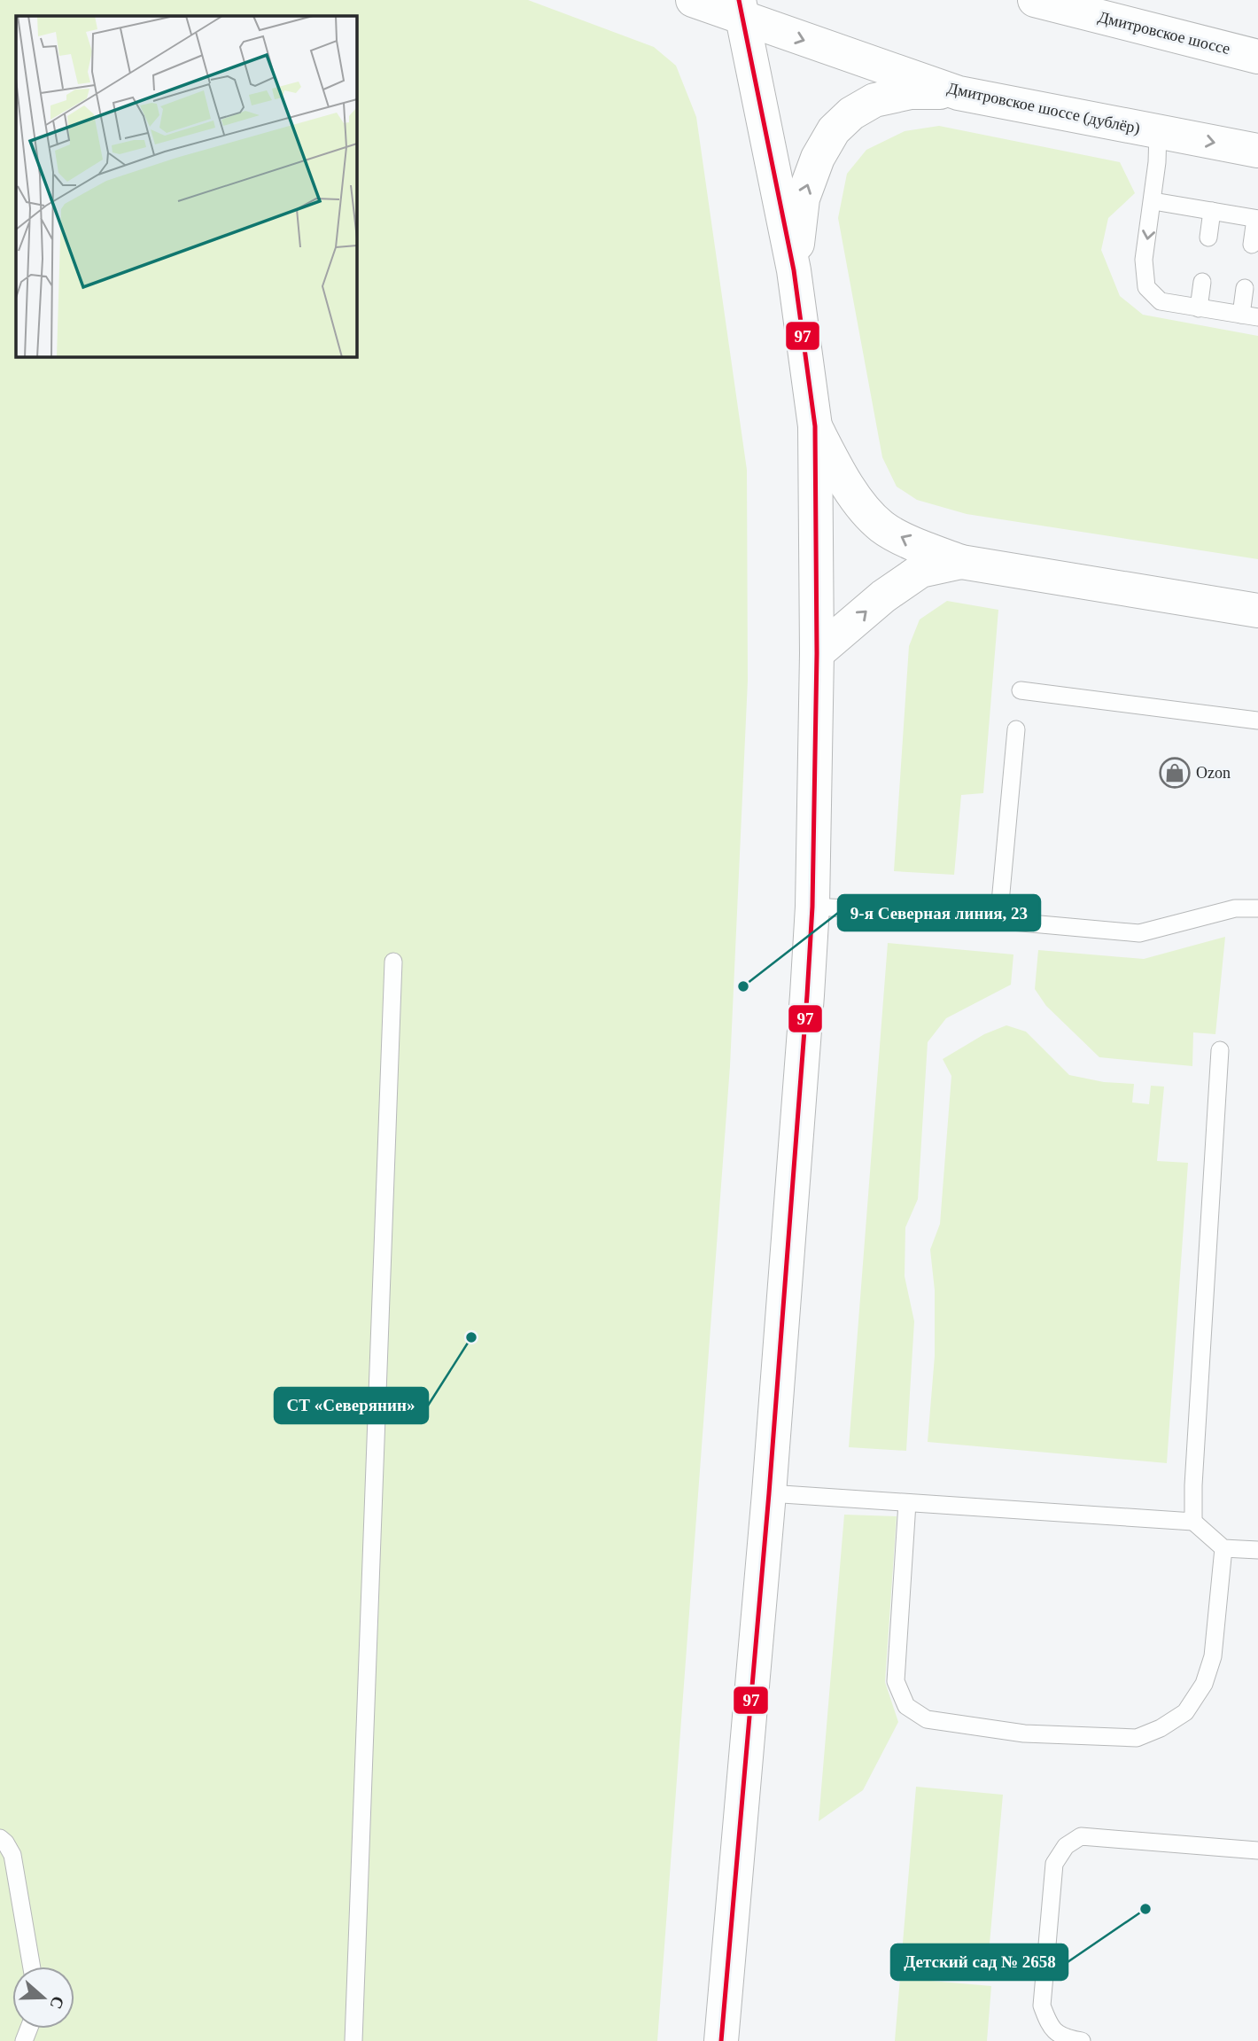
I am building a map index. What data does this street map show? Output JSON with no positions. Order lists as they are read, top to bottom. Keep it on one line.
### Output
{"streets":{"main road":["Дмитровское шоссе","Дмитровское шоссе (дублёр)"]},"one_way":["Дмитровское шоссе (дублёр)"],"places":{"shop":["Ozon"],"other":["9-я Северная линия, 23","СТ «Северянин»","Детский сад № 2658"]},"lines":["transit line 97"],"north":"right"}
